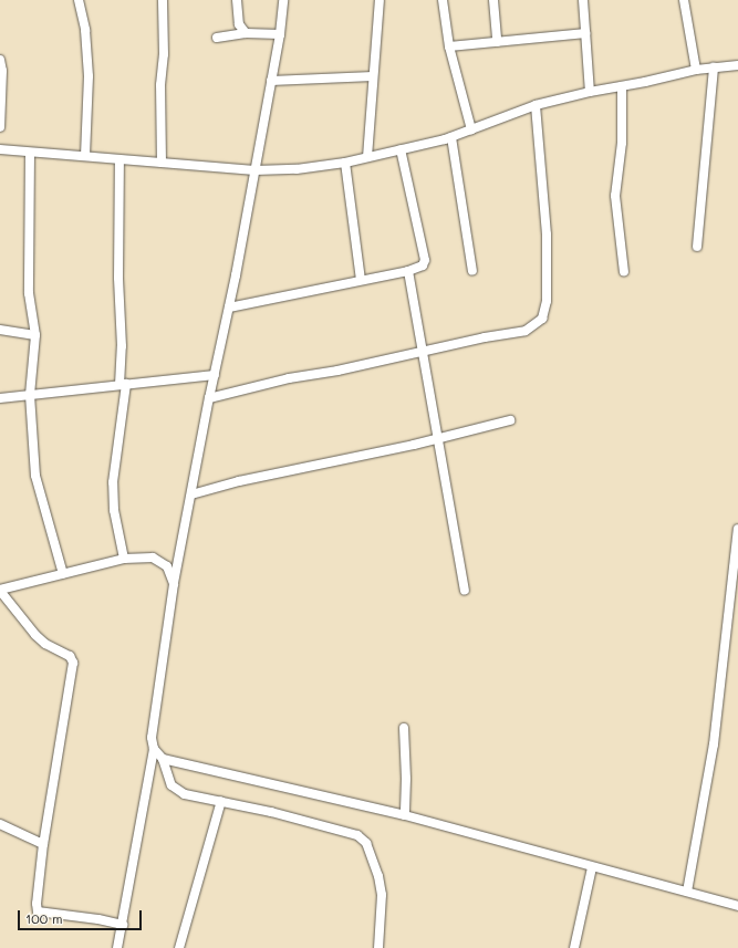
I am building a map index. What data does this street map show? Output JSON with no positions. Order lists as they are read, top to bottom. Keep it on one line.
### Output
{"scale_bar":"100 m"}
